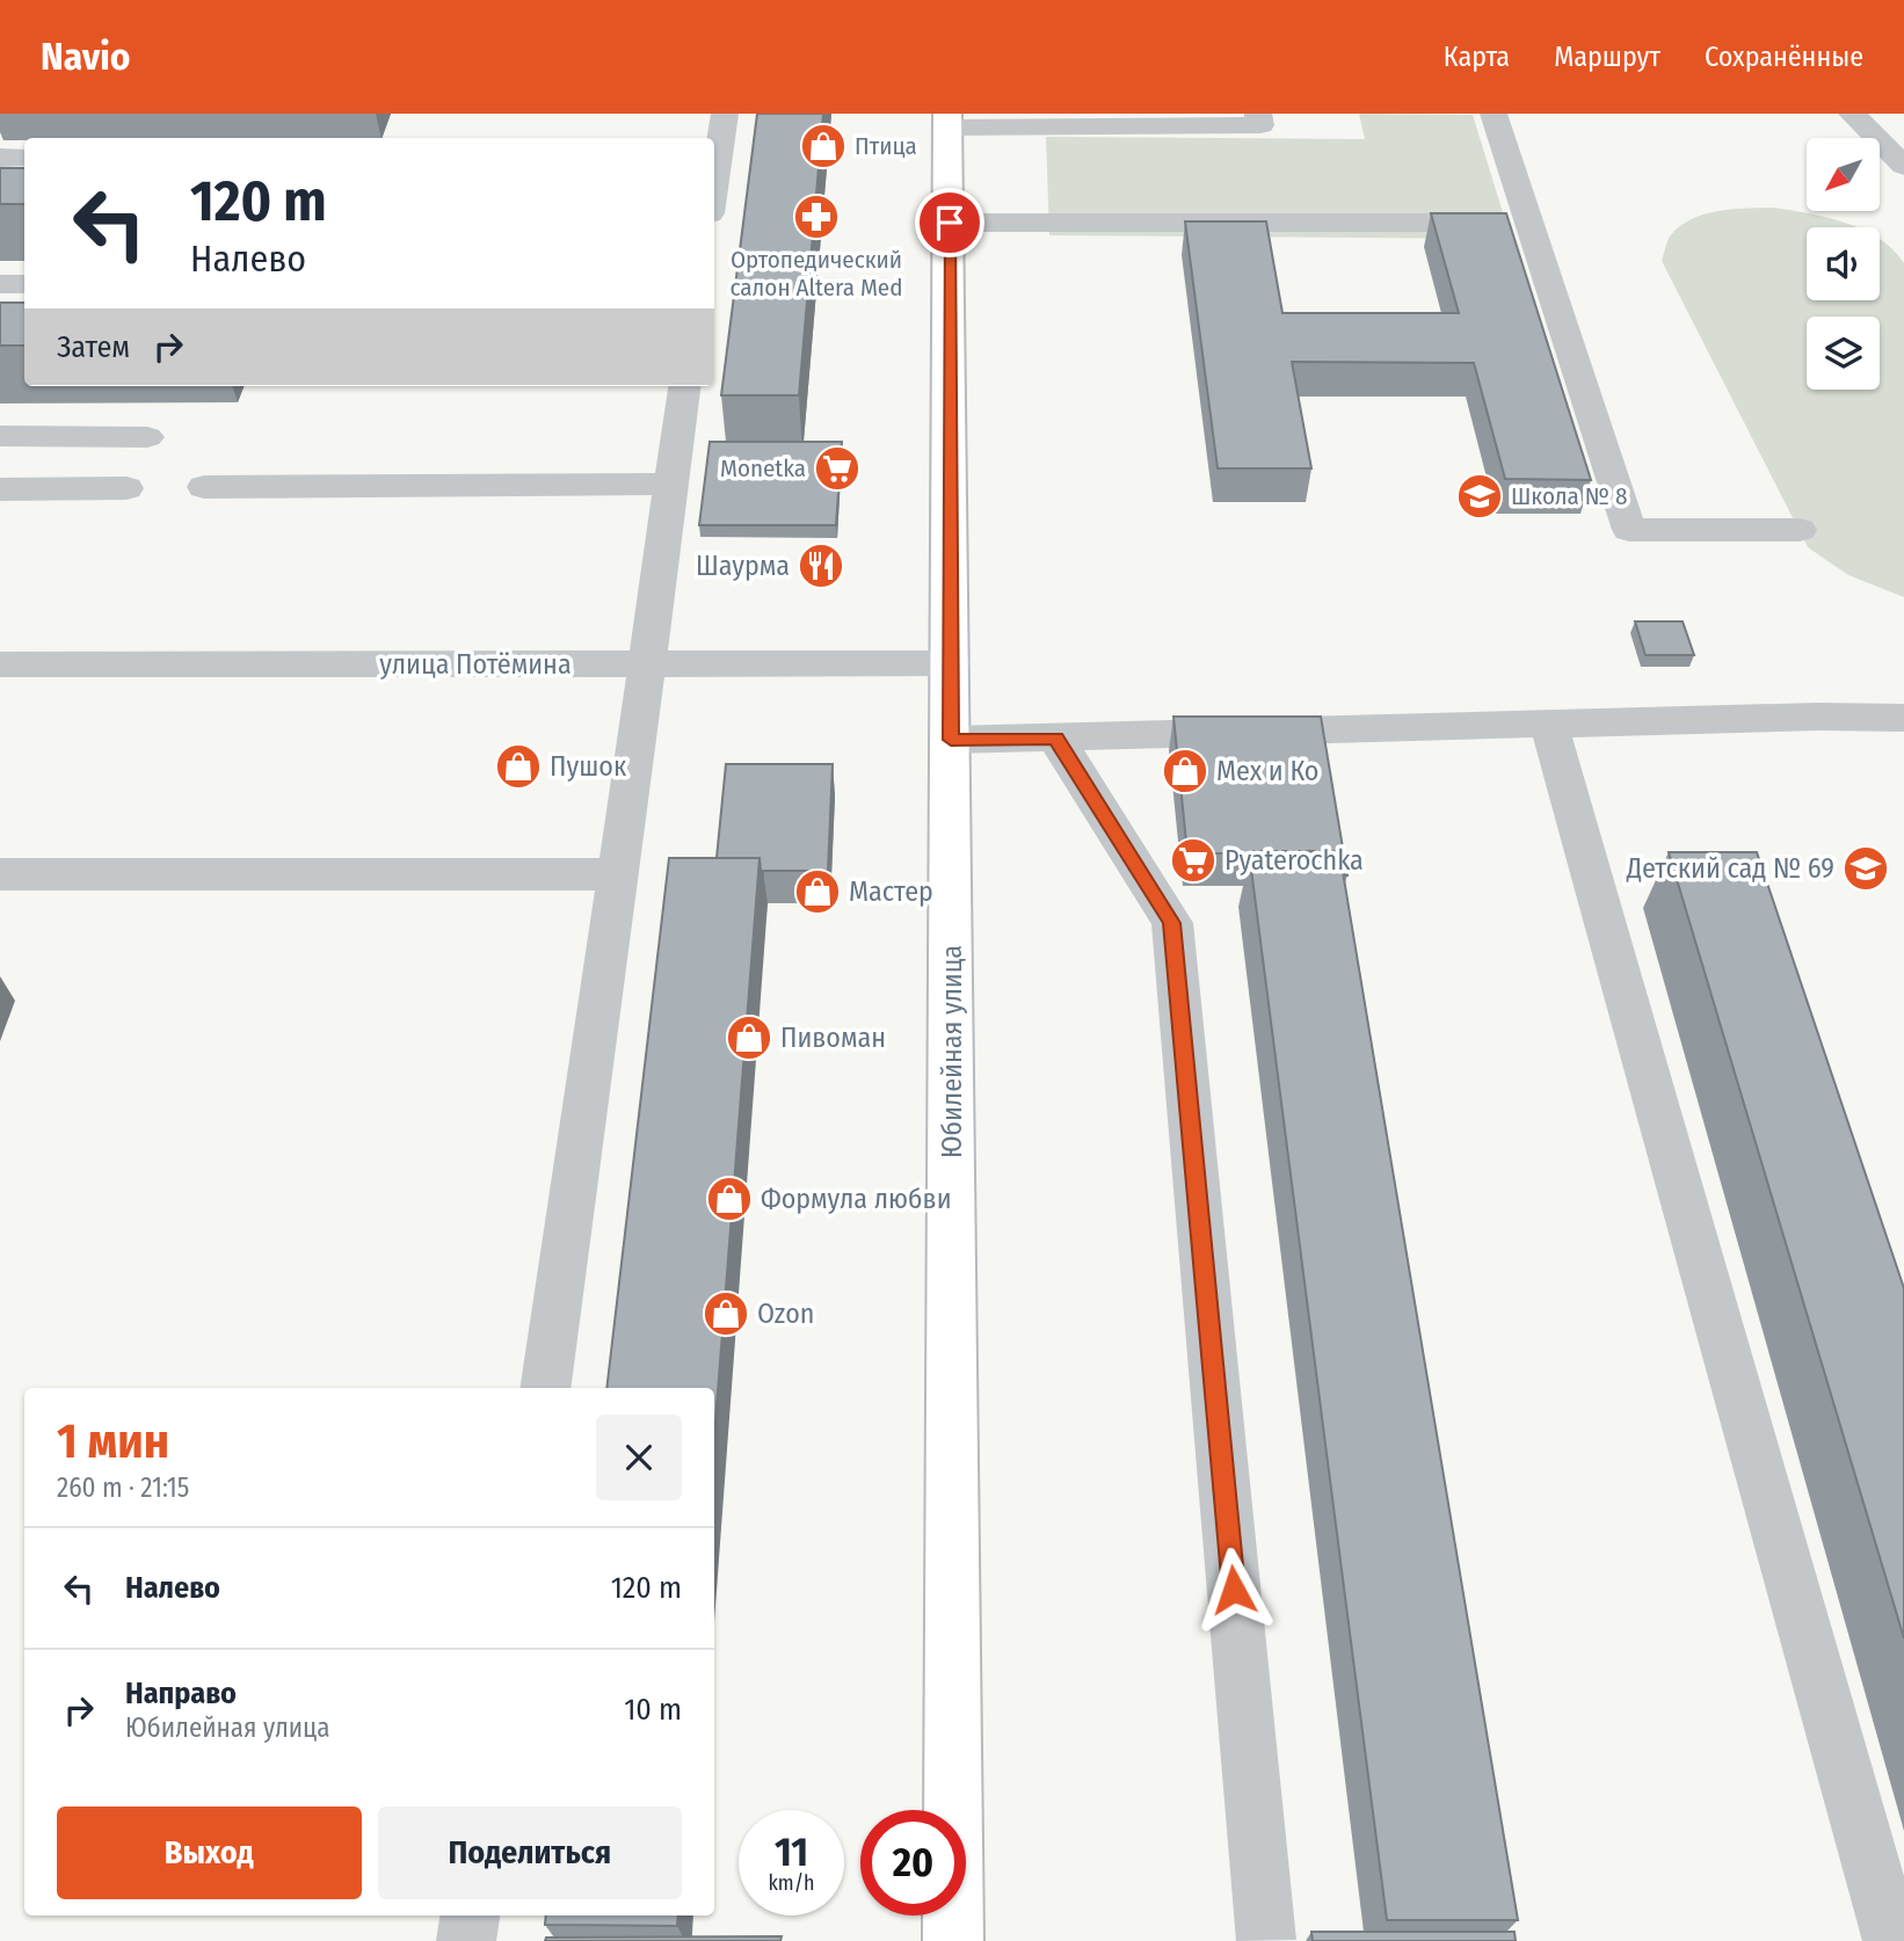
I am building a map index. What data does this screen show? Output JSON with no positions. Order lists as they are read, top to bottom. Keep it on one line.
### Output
{"streets":{"main road":["Юбилейная улица"],"street":["улица Потёмина"]},"crossings":[["улица Потёмина","Юбилейная улица"]],"places":{"shop":["Птица","Пушок","Мех и Ко","Мастер","Пивоман","Формула любви","Ozon"],"pharmacy":["Ортопедический салон Altera Med"],"supermarket":["Monetka","Pyaterochka"],"school or university":["Школа № 8","Детский сад № 69"],"restaurant":["Шаурма"]},"north":"bottom left","page":{"header":"Navio","nav":["Карта","Маршрут","Сохранённые"],"turn":["120 m","Налево"],"then":"Затем","heading":["1 мин","260 m · 21:15"],"list":[{"name":"Налево","value":"120 m"},{"name":"Направо","note":"Юбилейная улица","value":"10 m"}],"buttons":["Выход","Поделиться"],"speed":"11 km/h","limit":"20"}}
